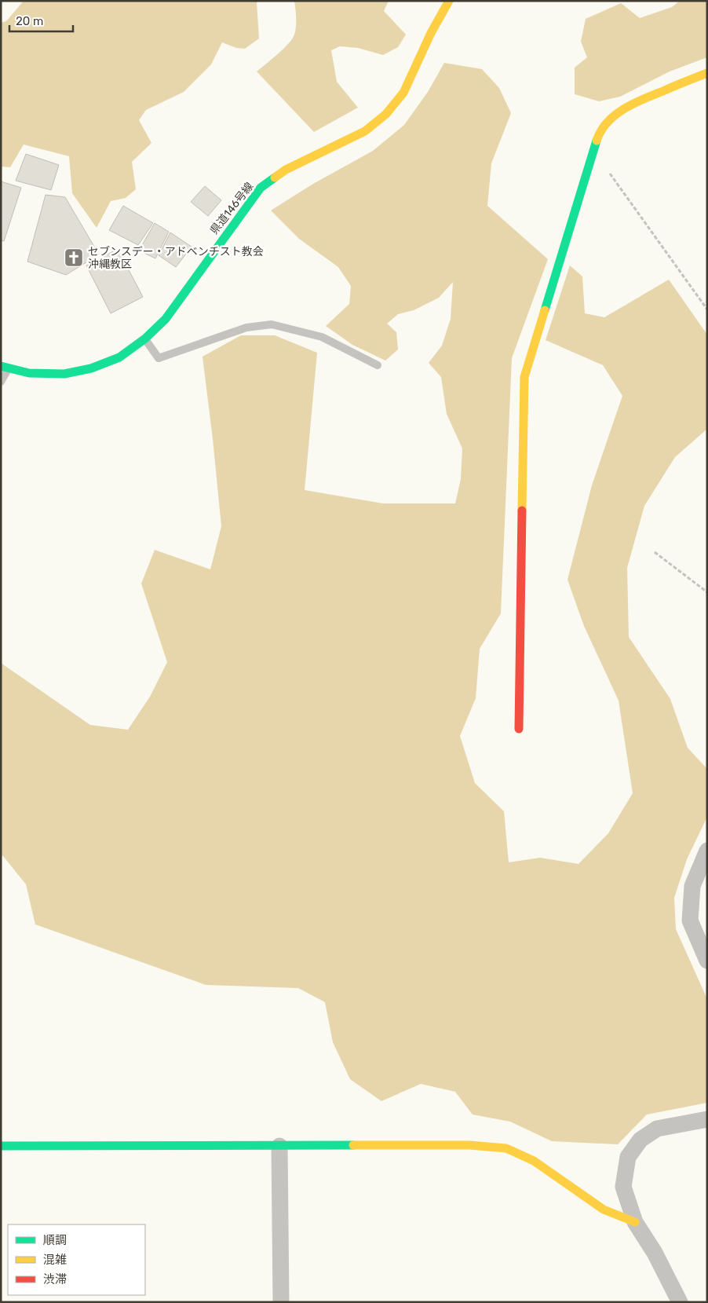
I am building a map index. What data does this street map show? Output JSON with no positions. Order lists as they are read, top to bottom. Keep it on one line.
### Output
{"streets":{"street":["県道146号線"]},"places":{"church":["セブンスデー・アドベンチスト教会 沖縄教区"]},"legend":["順調","混雑","渋滞"],"scale_bar":"20 m"}
